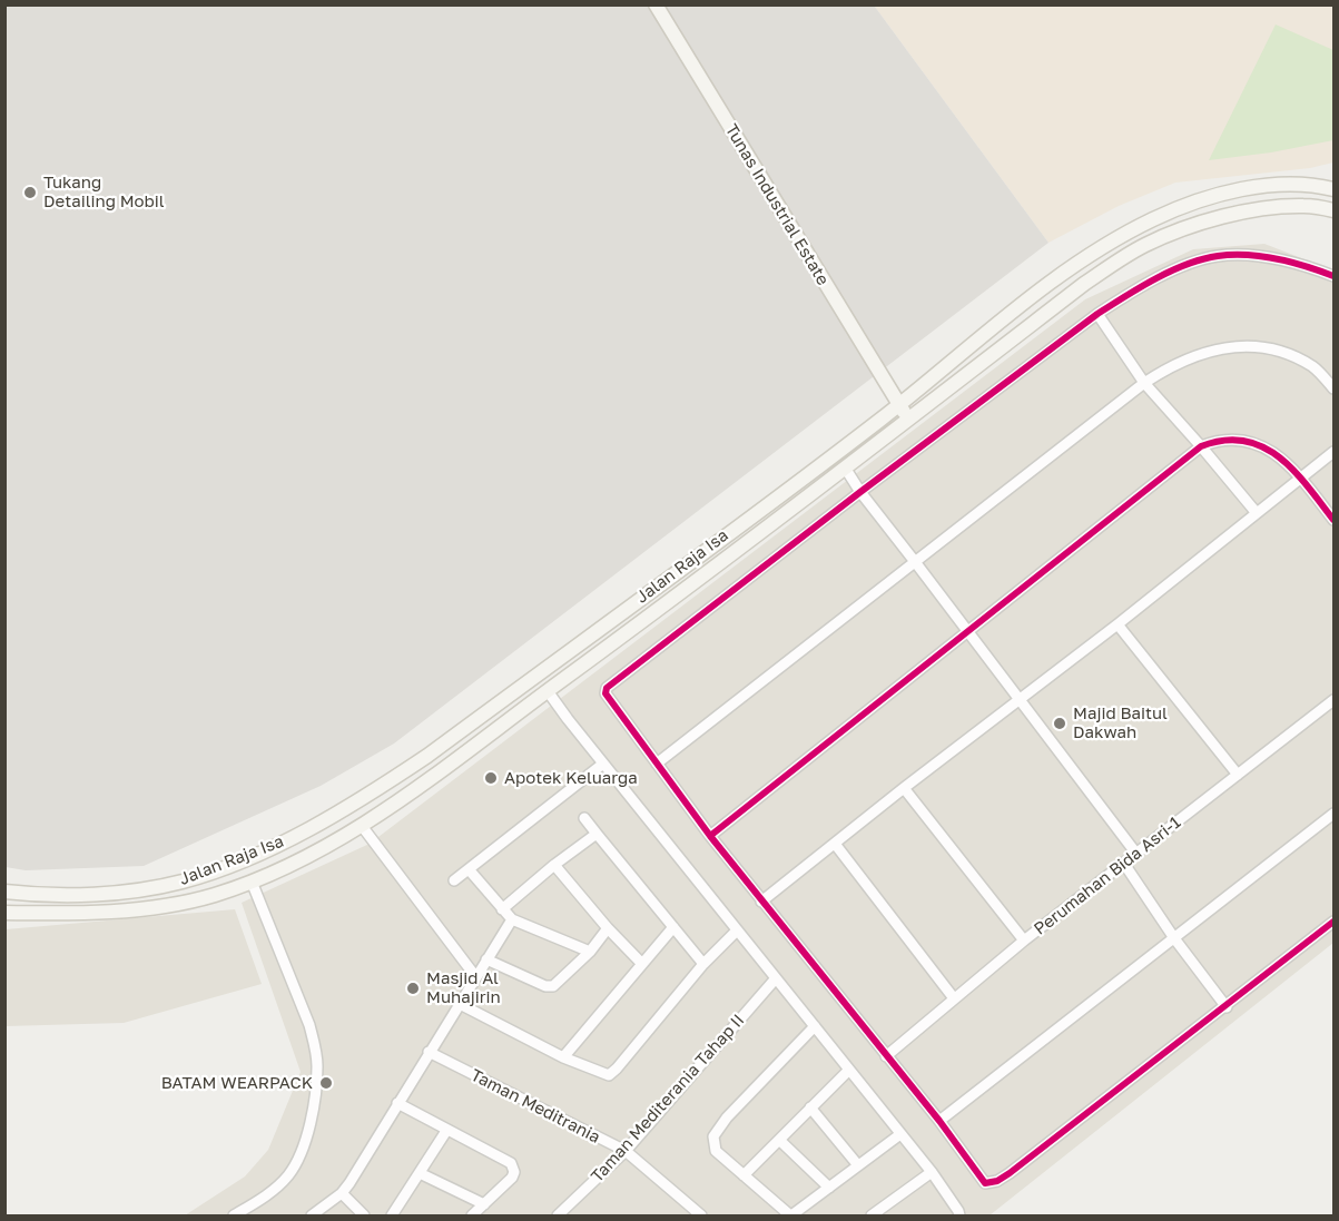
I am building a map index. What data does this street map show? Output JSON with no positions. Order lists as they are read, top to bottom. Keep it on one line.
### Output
{"streets":{"main road":["Tunas Industrial Estate","Jalan Raja Isa"],"street":["Perumahan Bida Asri-1","Taman Mediterania Tahap II","Taman Meditrania"]},"crossings":[["Tunas Industrial Estate","Jalan Raja Isa"],["Taman Mediterania Tahap II","Taman Meditrania"]],"places":["Tukang Detailing Mobil","Majid Baitul Dakwah","Apotek Keluarga","Masjid Al Muhajirin","BATAM WEARPACK"]}
